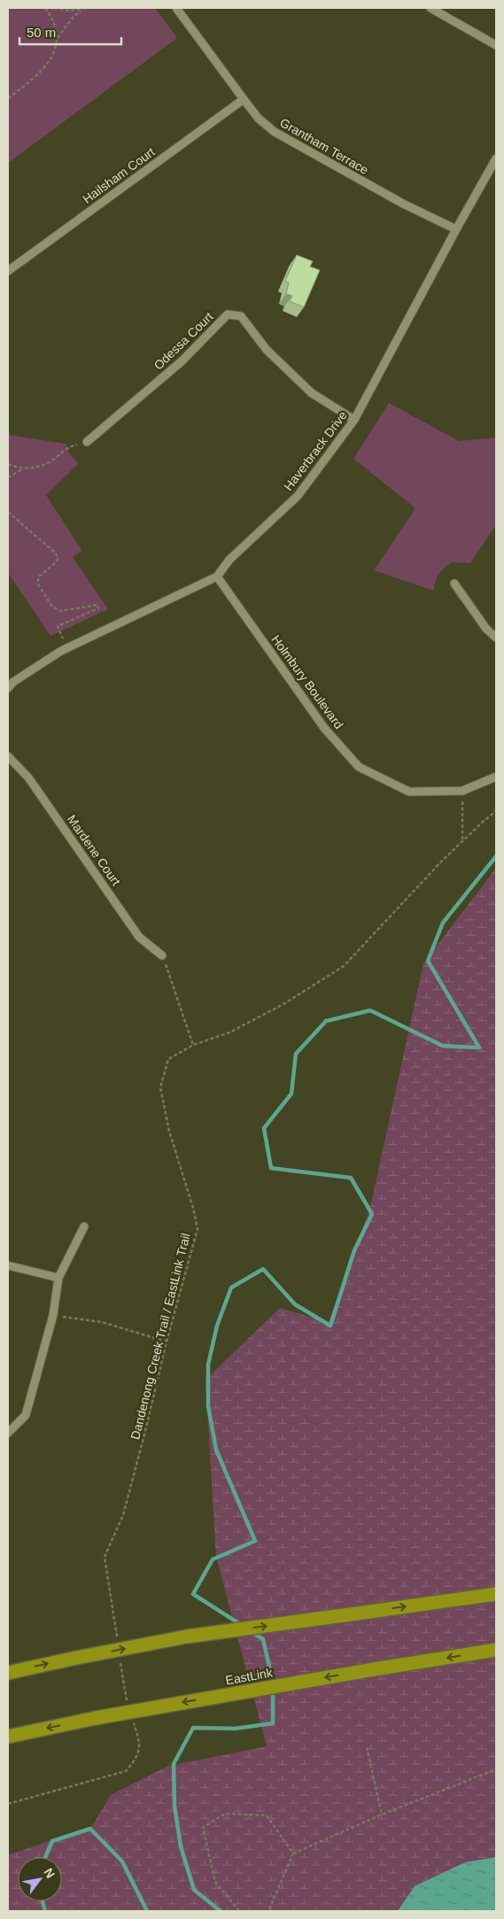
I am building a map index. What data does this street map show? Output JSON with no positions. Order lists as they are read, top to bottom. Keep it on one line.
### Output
{"streets":{"highway":["EastLink"],"street":["Grantham Terrace","Hailsham Court","Odessa Court","Haverbrack Drive","Holmbury Boulevard","Mardene Court"],"path":["Dandenong Creek Trail / EastLink Trail"]},"crossings":[["Grantham Terrace","Hailsham Court"],["Grantham Terrace","Haverbrack Drive"],["Odessa Court","Haverbrack Drive"],["Haverbrack Drive","Holmbury Boulevard"]],"scale_bar":"50 m","north":"top right"}
